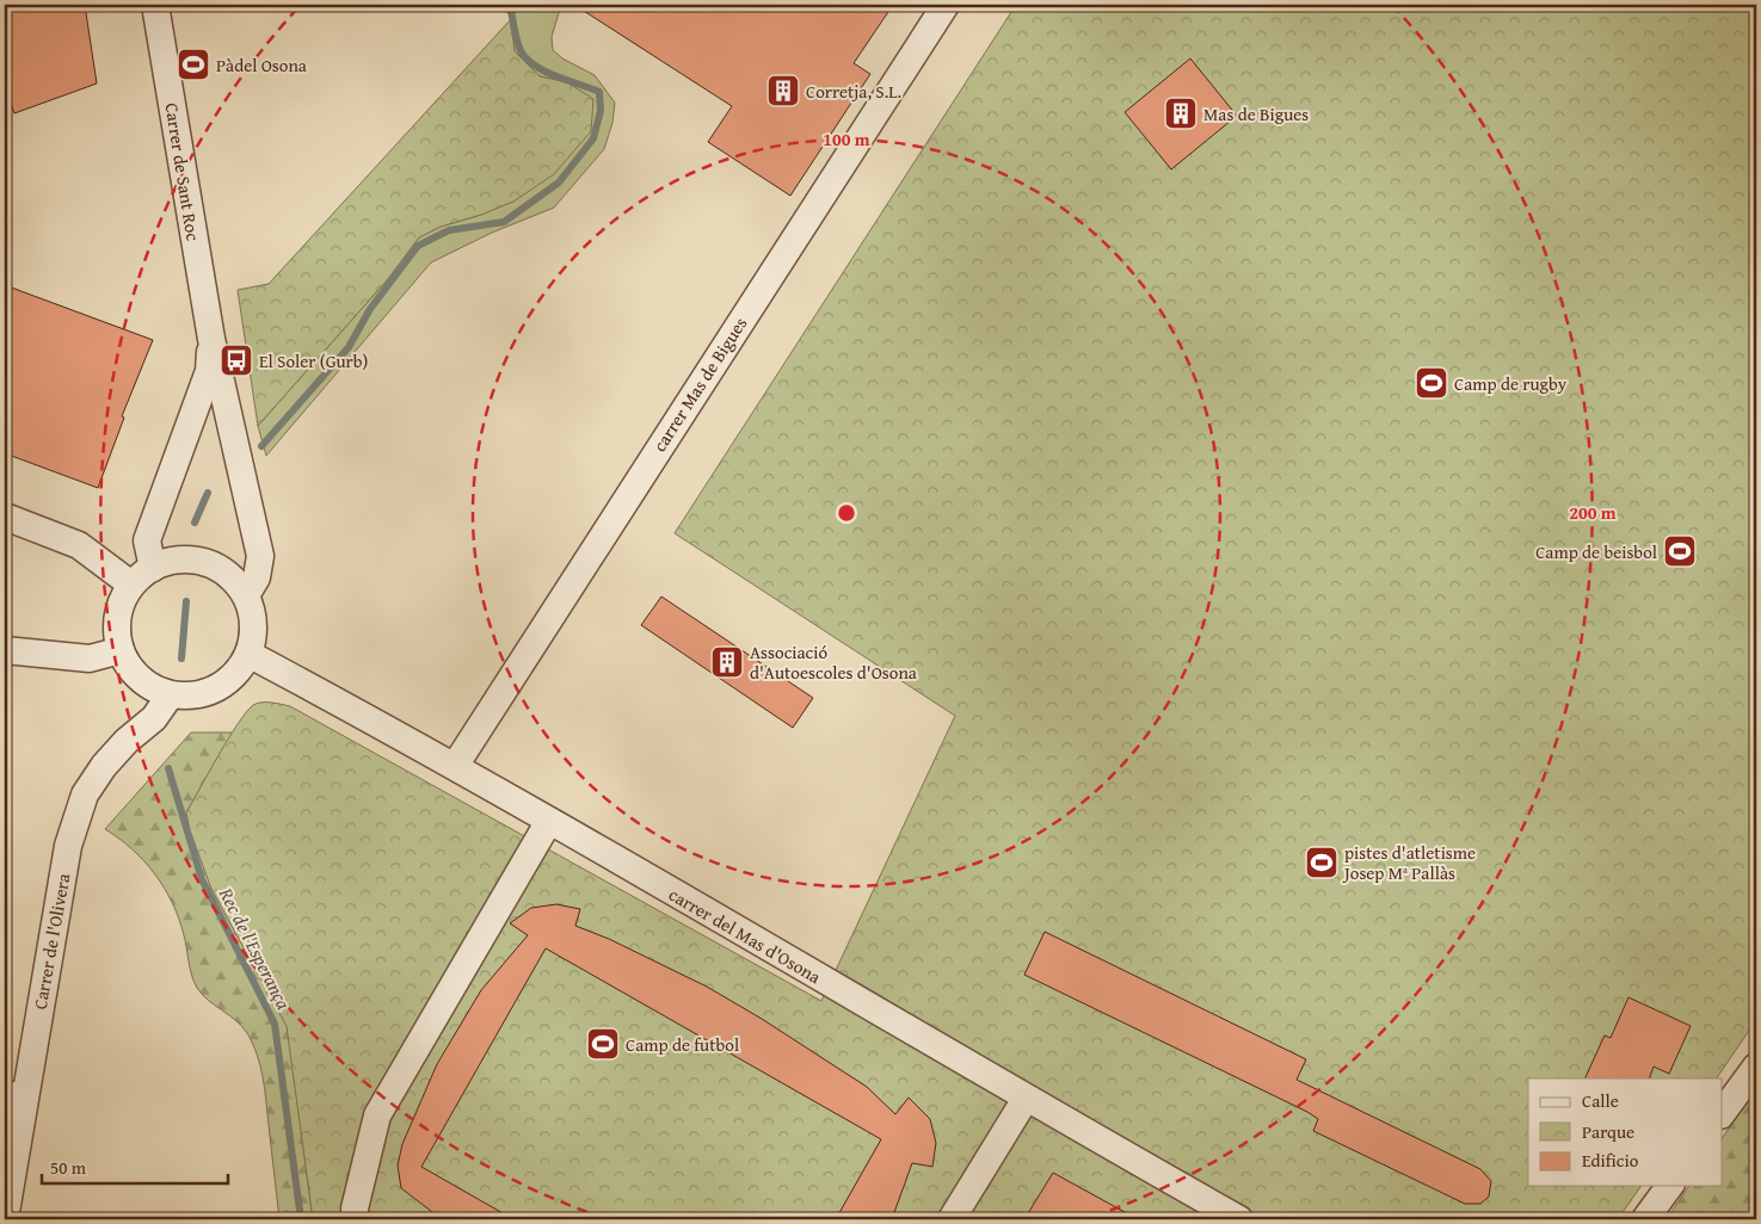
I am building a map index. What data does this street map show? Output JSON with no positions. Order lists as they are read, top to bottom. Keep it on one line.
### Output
{"streets":{"street":["Carrer de Sant Roc","carrer Mas de Bigues","carrer del Mas d'Osona","Carrer de l'Olivera"]},"crossings":[["Carrer de Sant Roc","carrer del Mas d'Osona"],["Carrer de Sant Roc","Carrer de l'Olivera"],["carrer Mas de Bigues","carrer del Mas d'Osona"],["carrer del Mas d'Osona","Carrer de l'Olivera"]],"water":["Rec de l'Esperança"],"places":{"sports":["Pàdel Osona","Camp de rugby","Camp de beisbol","pistes d'atletisme Josep Mª Pallàs","Camp de futbol"],"building":["Corretja, S.L.","Mas de Bigues","Associació d'Autoescoles d'Osona"],"bus stop":["El Soler (Gurb)"]},"legend":["Calle","Parque","Edificio"],"scale_bar":"50 m","rings":["100 m","200 m"]}
